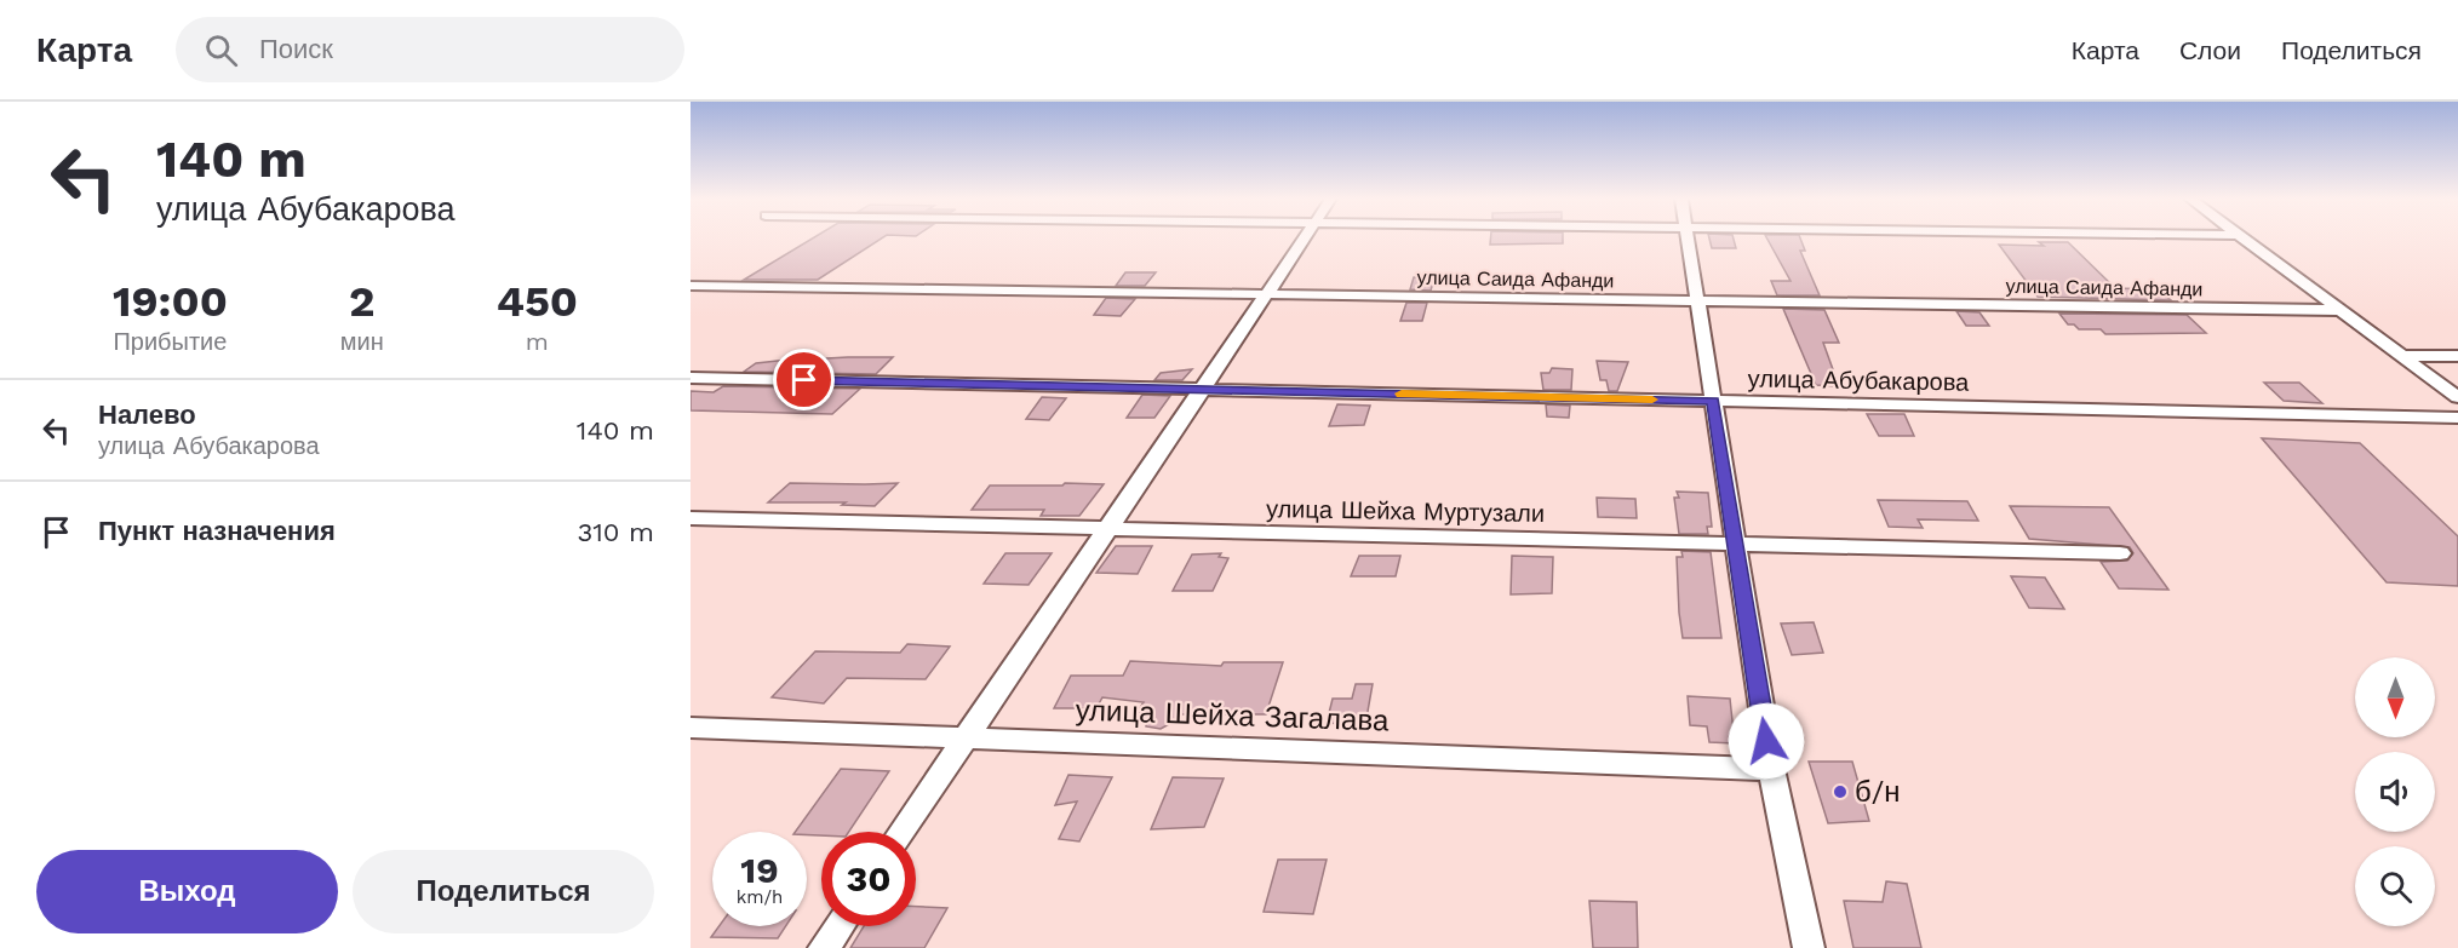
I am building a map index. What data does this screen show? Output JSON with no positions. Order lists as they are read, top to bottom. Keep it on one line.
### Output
{"streets":{"street":["улица Саида Афанди","улица Абубакарова","улица Шейха Муртузали","улица Шейха Загалава"]},"places":["б/н"],"north":"bottom","page":{"header":"Карта","search":"Поиск","nav":["Карта","Слои","Поделиться"],"turn":["140 m","улица Абубакарова"],"eta":["19:00","Прибытие","2","мин","450","m"],"list":[{"name":"Налево","note":"улица Абубакарова","value":"140 m"},{"name":"Пункт назначения","value":"310 m"}],"speed":"19 km/h","limit":"30","buttons":["Выход","Поделиться"]}}
